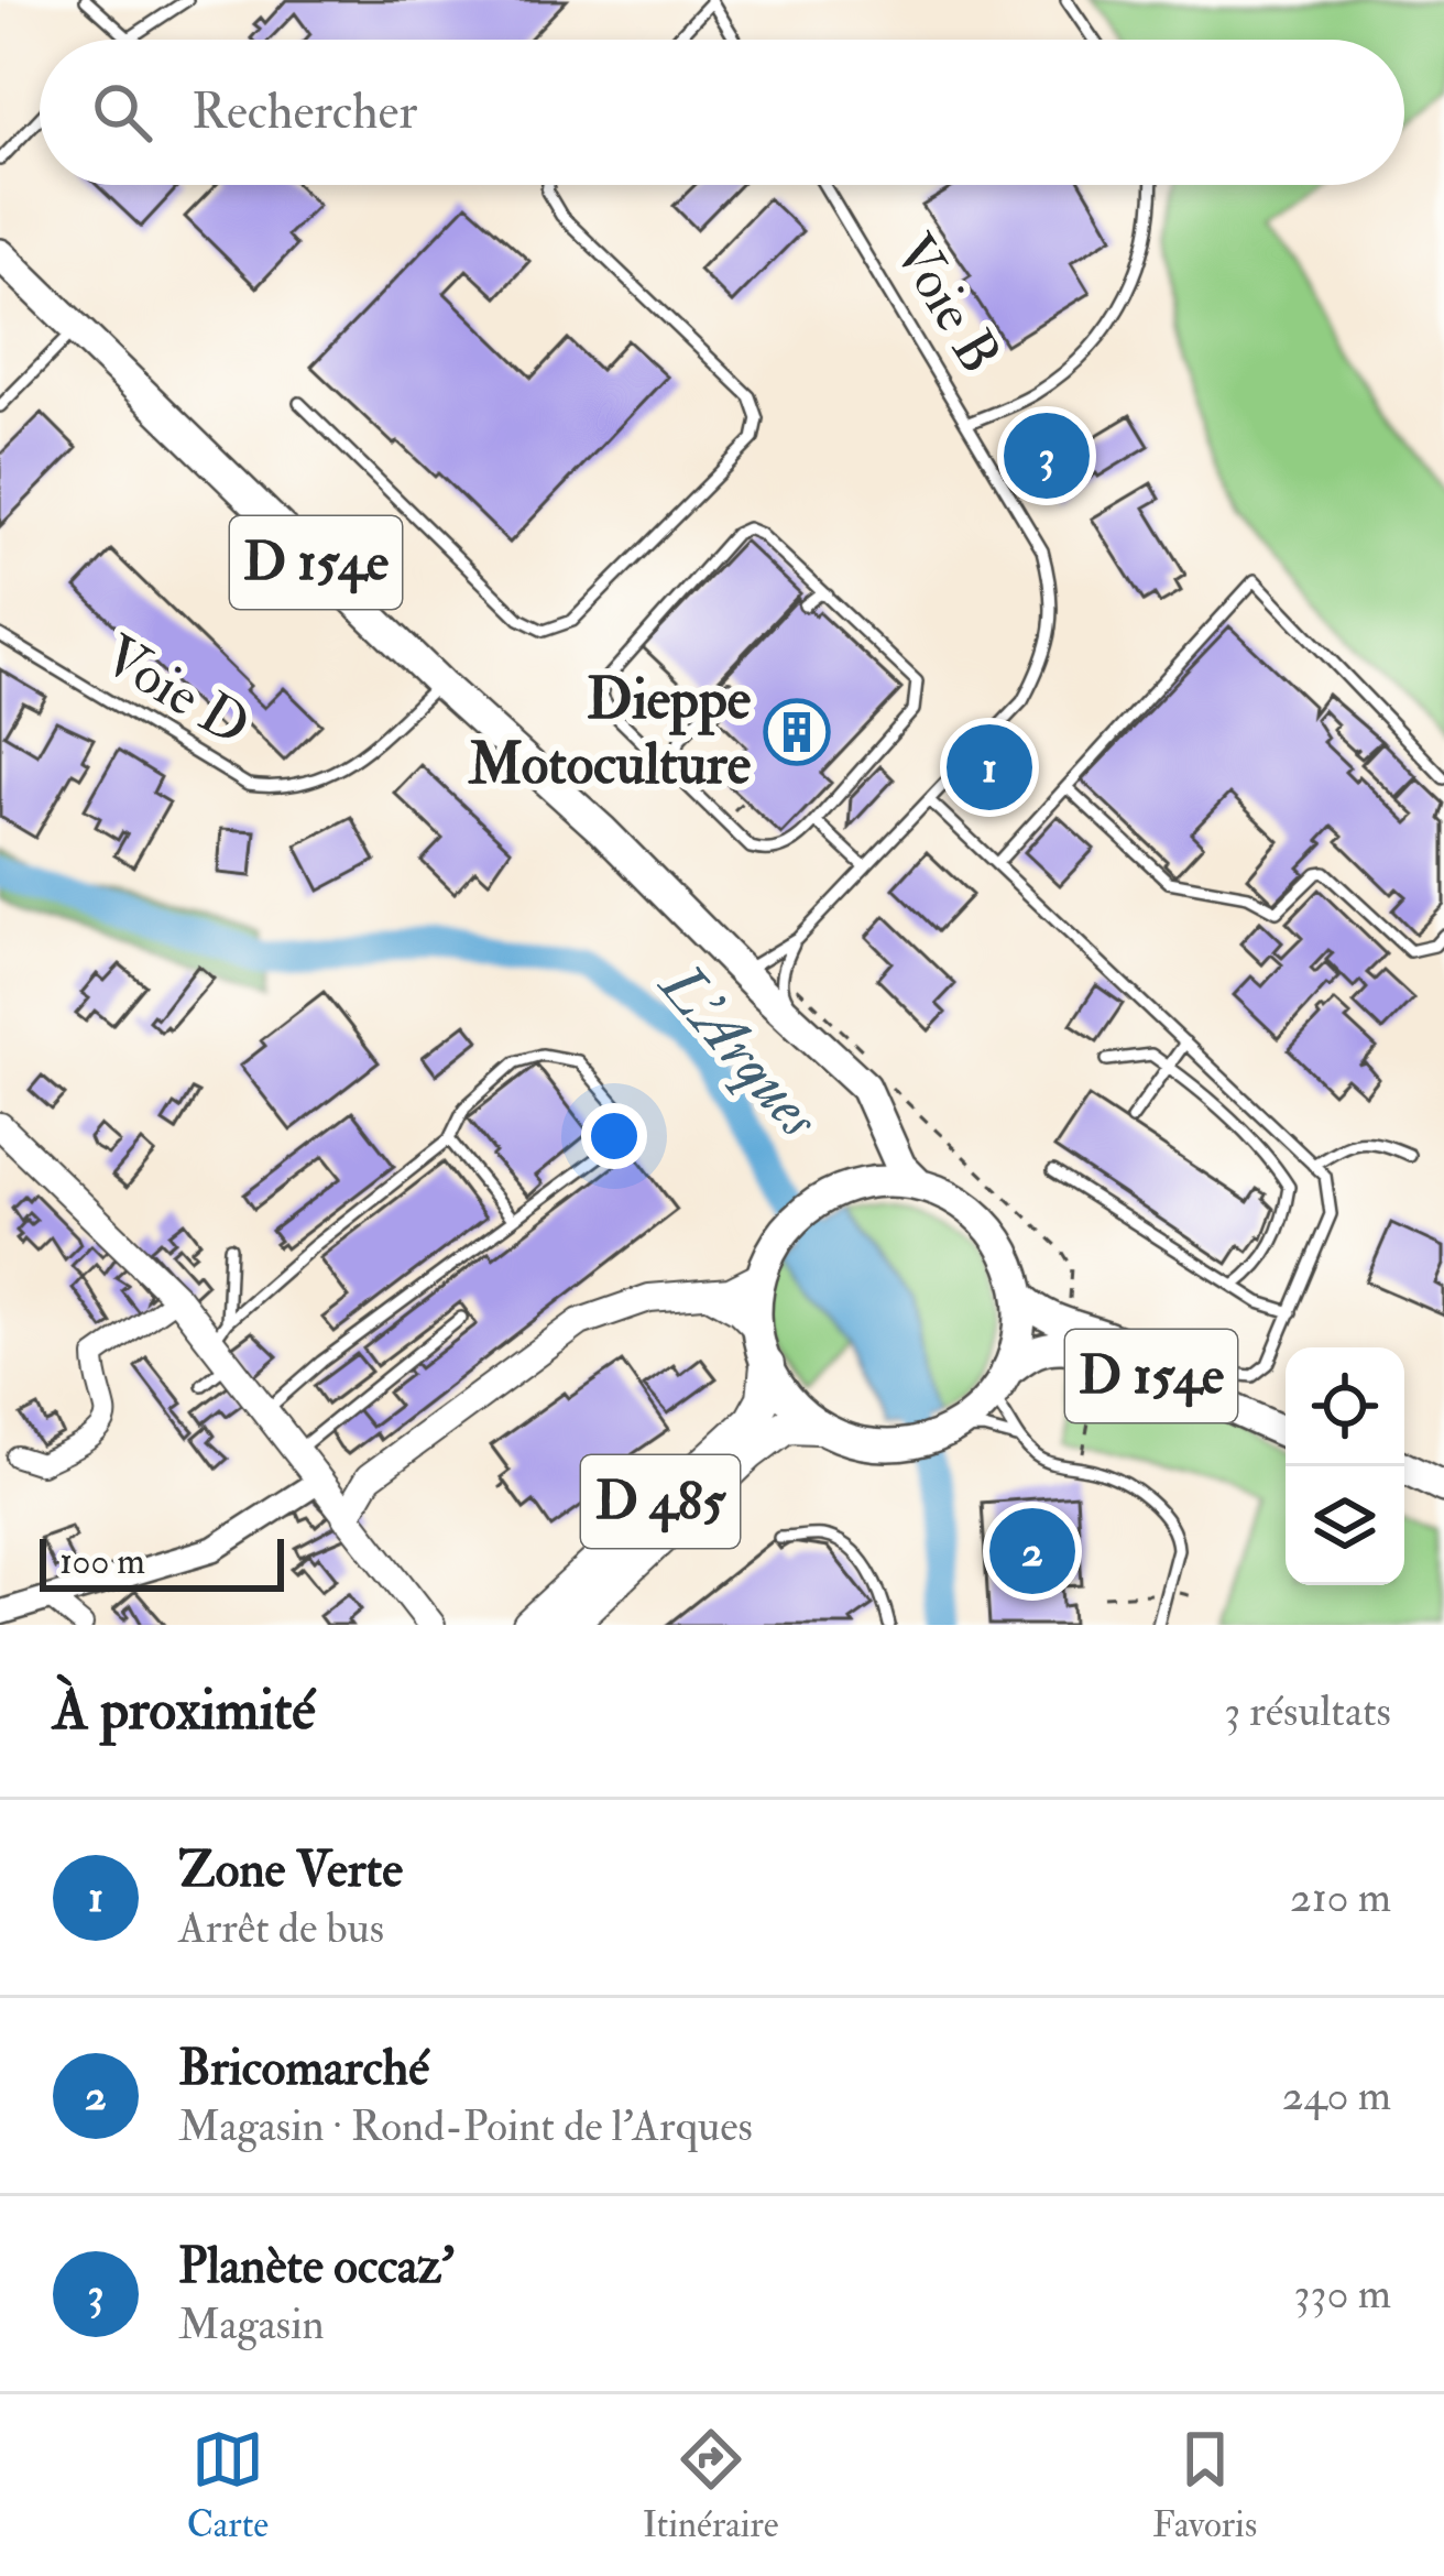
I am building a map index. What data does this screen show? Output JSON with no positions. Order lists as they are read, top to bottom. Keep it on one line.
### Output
{"streets":{"highway":["D 485"],"main road":["D 154e"],"lane":["Voie B","Voie D"]},"crossings":[["Voie B","D 154e"],["D 154e","Voie D"],["D 154e","D 485"]],"water":["L'Arques"],"places":{"building":["Dieppe Motoculture"]},"scale_bar":"100 m","page":{"search":"Rechercher","pins":["3","1","2"],"scale":"100 m","heading":["À proximité","3 résultats"],"list":[{"mark":"1","name":"Zone Verte","note":"Arrêt de bus","value":"210 m"},{"mark":"2","name":"Bricomarché","note":"Magasin · Rond-Point de l'Arques","value":"240 m"},{"mark":"3","name":"Planète occaz'","note":"Magasin","value":"330 m"}],"nav":["Carte","Itinéraire","Favoris"]}}
